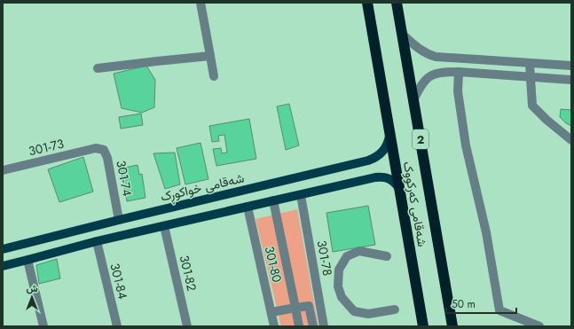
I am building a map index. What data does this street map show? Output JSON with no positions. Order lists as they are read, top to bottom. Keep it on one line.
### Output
{"streets":{"highway":["2","شەقامی کەرکووک"],"main road":["شەقامی خواکوڕک"],"street":["301-73","301-74","301-78","301-80","301-82","301-84"]},"crossings":[["301-73","301-74"],["301-74","شەقامی خواکوڕک"],["شەقامی خواکوڕک","شەقامی کەرکووک"]],"scale_bar":"50 m","north":"top"}
